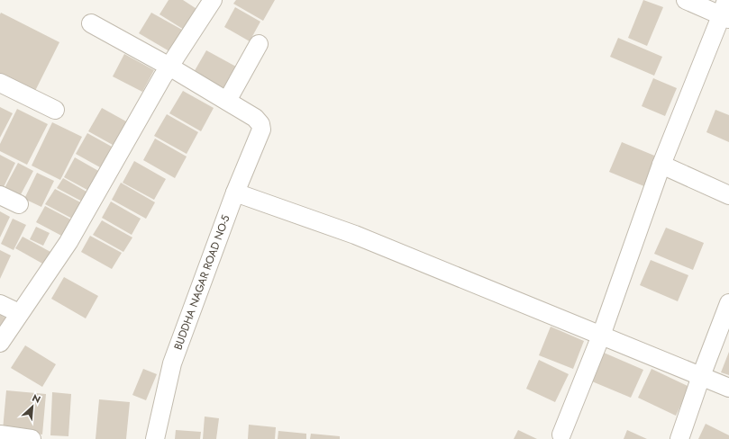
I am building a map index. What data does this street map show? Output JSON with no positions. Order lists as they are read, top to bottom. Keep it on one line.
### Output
{"streets":{"street":["BUDDHA NAGAR ROAD NO-5"]},"north":"top right"}
